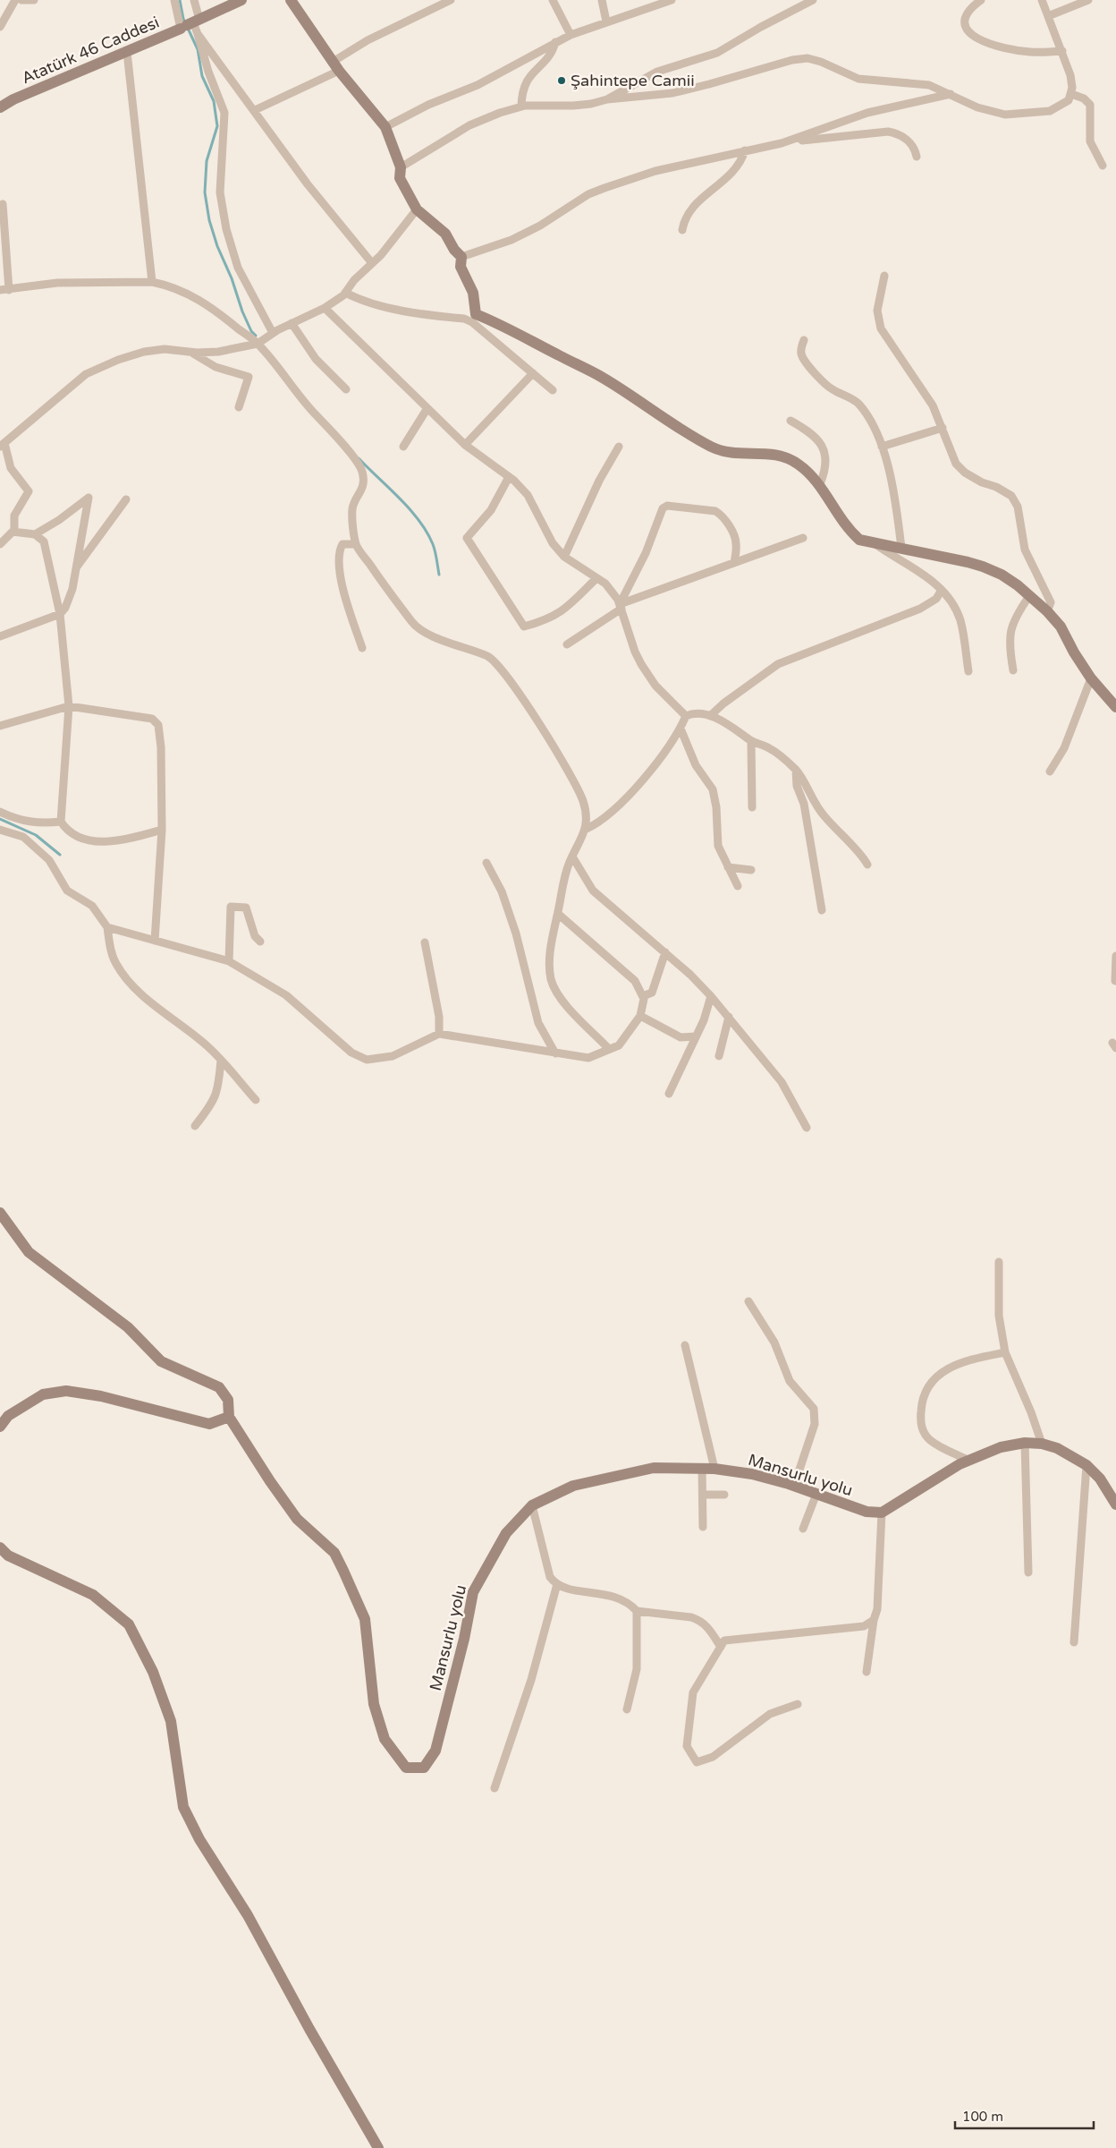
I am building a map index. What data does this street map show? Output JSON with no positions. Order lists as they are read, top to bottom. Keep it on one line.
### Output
{"streets":{"street":["Atatürk 46 Caddesi","Mansurlu yolu"]},"places":["Şahintepe Camii"],"scale_bar":"100 m"}
